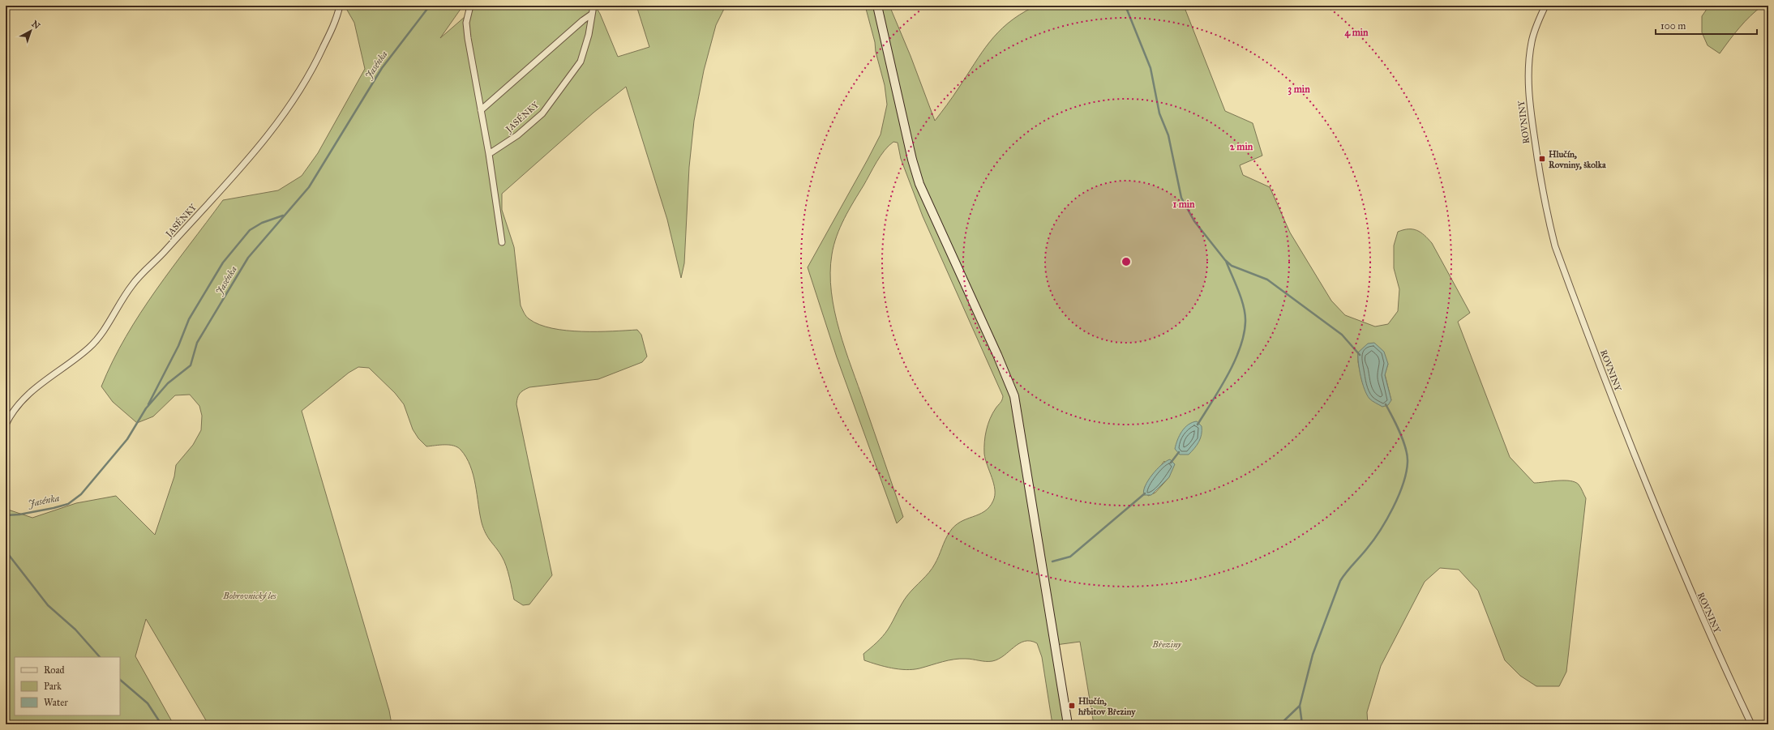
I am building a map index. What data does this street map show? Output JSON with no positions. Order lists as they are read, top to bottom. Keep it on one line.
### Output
{"streets":{"street":["JASÉNKY","ROVNINY"]},"water":["Jasénka"],"parks":["Bobrovnický les","Březiny"],"places":{"transit":["Hlučín, Rovniny, školka","Hlučín, hřbitov Březiny"]},"legend":["Road","Park","Water"],"scale_bar":"100 m","north":"top right","rings":["4 min","3 min","2 min","1 min"]}
